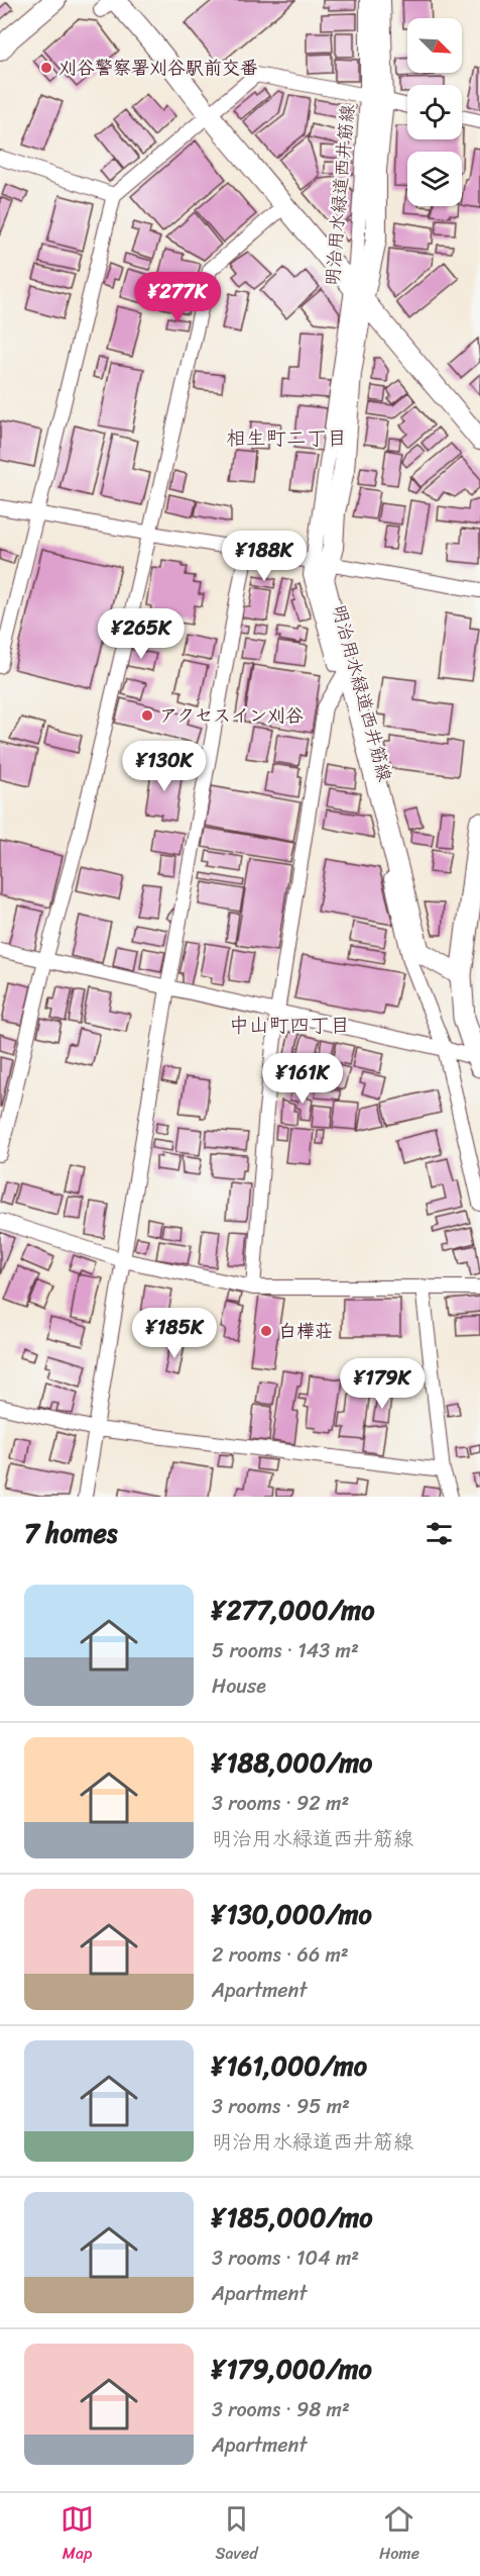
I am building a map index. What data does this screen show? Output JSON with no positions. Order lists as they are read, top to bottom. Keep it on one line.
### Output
{"streets":{"street":["明治用水緑道西井筋線"]},"districts":["相生町二丁目","中山町四丁目"],"places":["刈谷警察署刈谷駅前交番","アクセスイン刈谷","白樺荘"],"north":"bottom right","page":{"price":["¥277K","¥188K","¥265K","¥130K","¥161K","¥185K","¥179K"],"heading":"7 homes","list":[{"name":"¥277,000/mo","note":"5 rooms · 143 m² · House"},{"name":"¥188,000/mo","note":"3 rooms · 92 m² · 明治用水緑道西井筋線"},{"name":"¥130,000/mo","note":"2 rooms · 66 m² · Apartment"},{"name":"¥161,000/mo","note":"3 rooms · 95 m² · 明治用水緑道西井筋線"},{"name":"¥185,000/mo","note":"3 rooms · 104 m² · Apartment"},{"name":"¥179,000/mo","note":"3 rooms · 98 m² · Apartment"}],"tabs":["Map","Saved","Home"]}}
